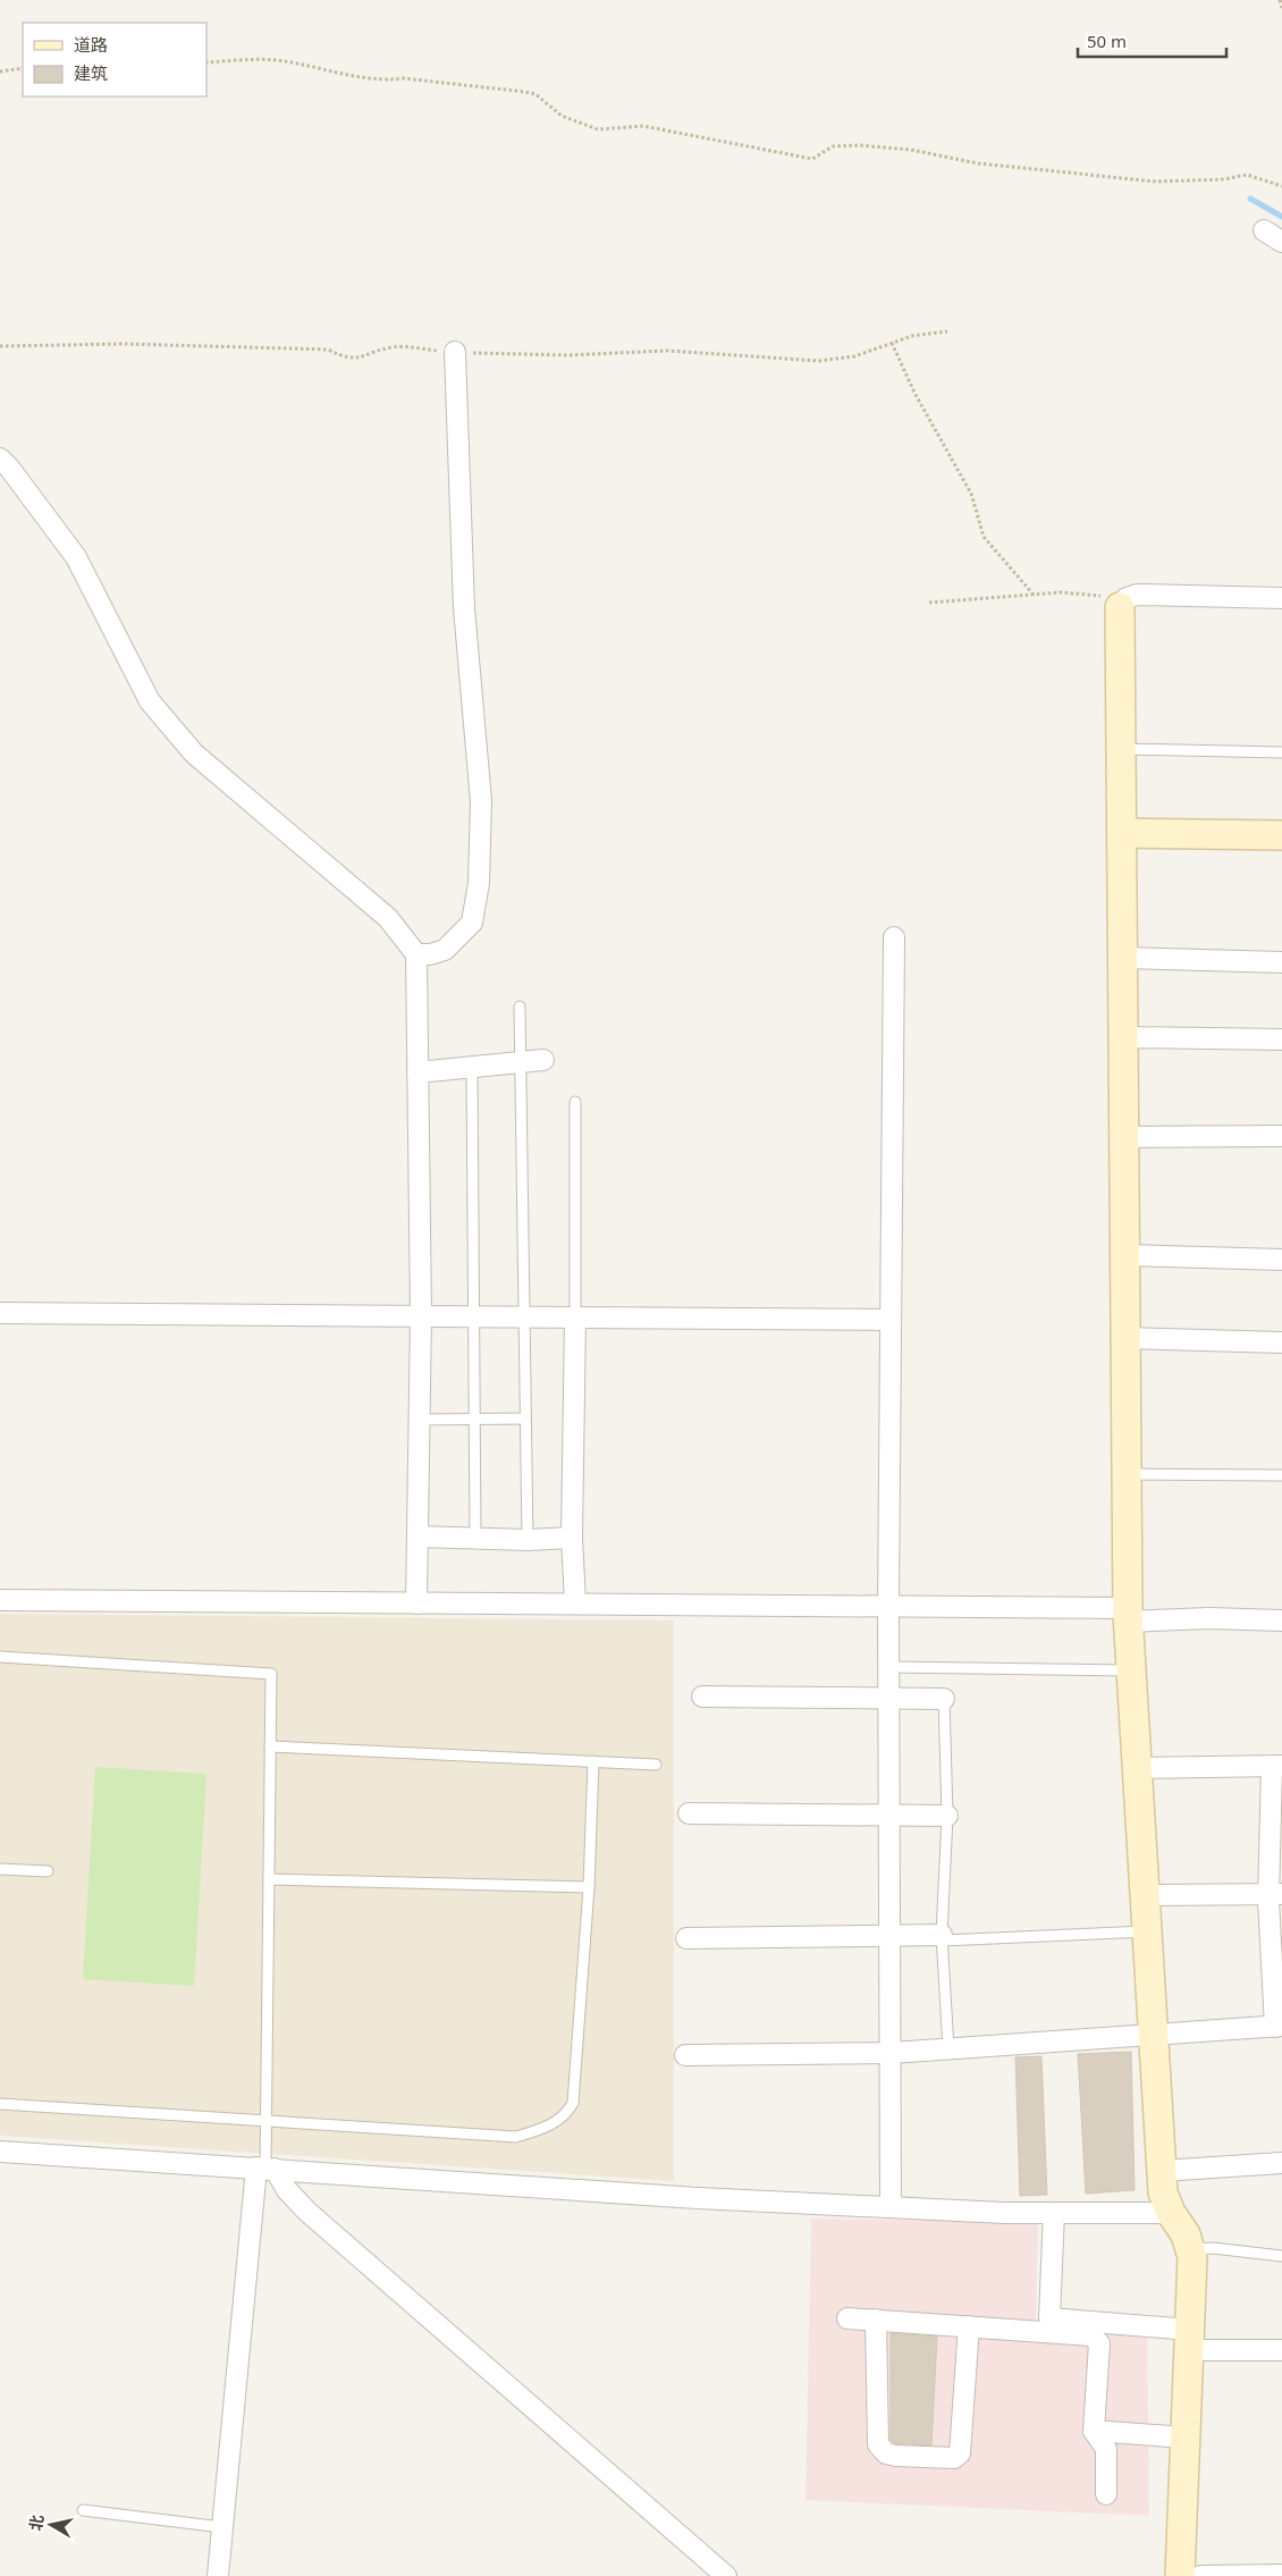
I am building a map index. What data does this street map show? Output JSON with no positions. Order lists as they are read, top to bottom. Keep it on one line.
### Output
{"legend":["道路","建筑"],"scale_bar":"50 m","north":"left"}
